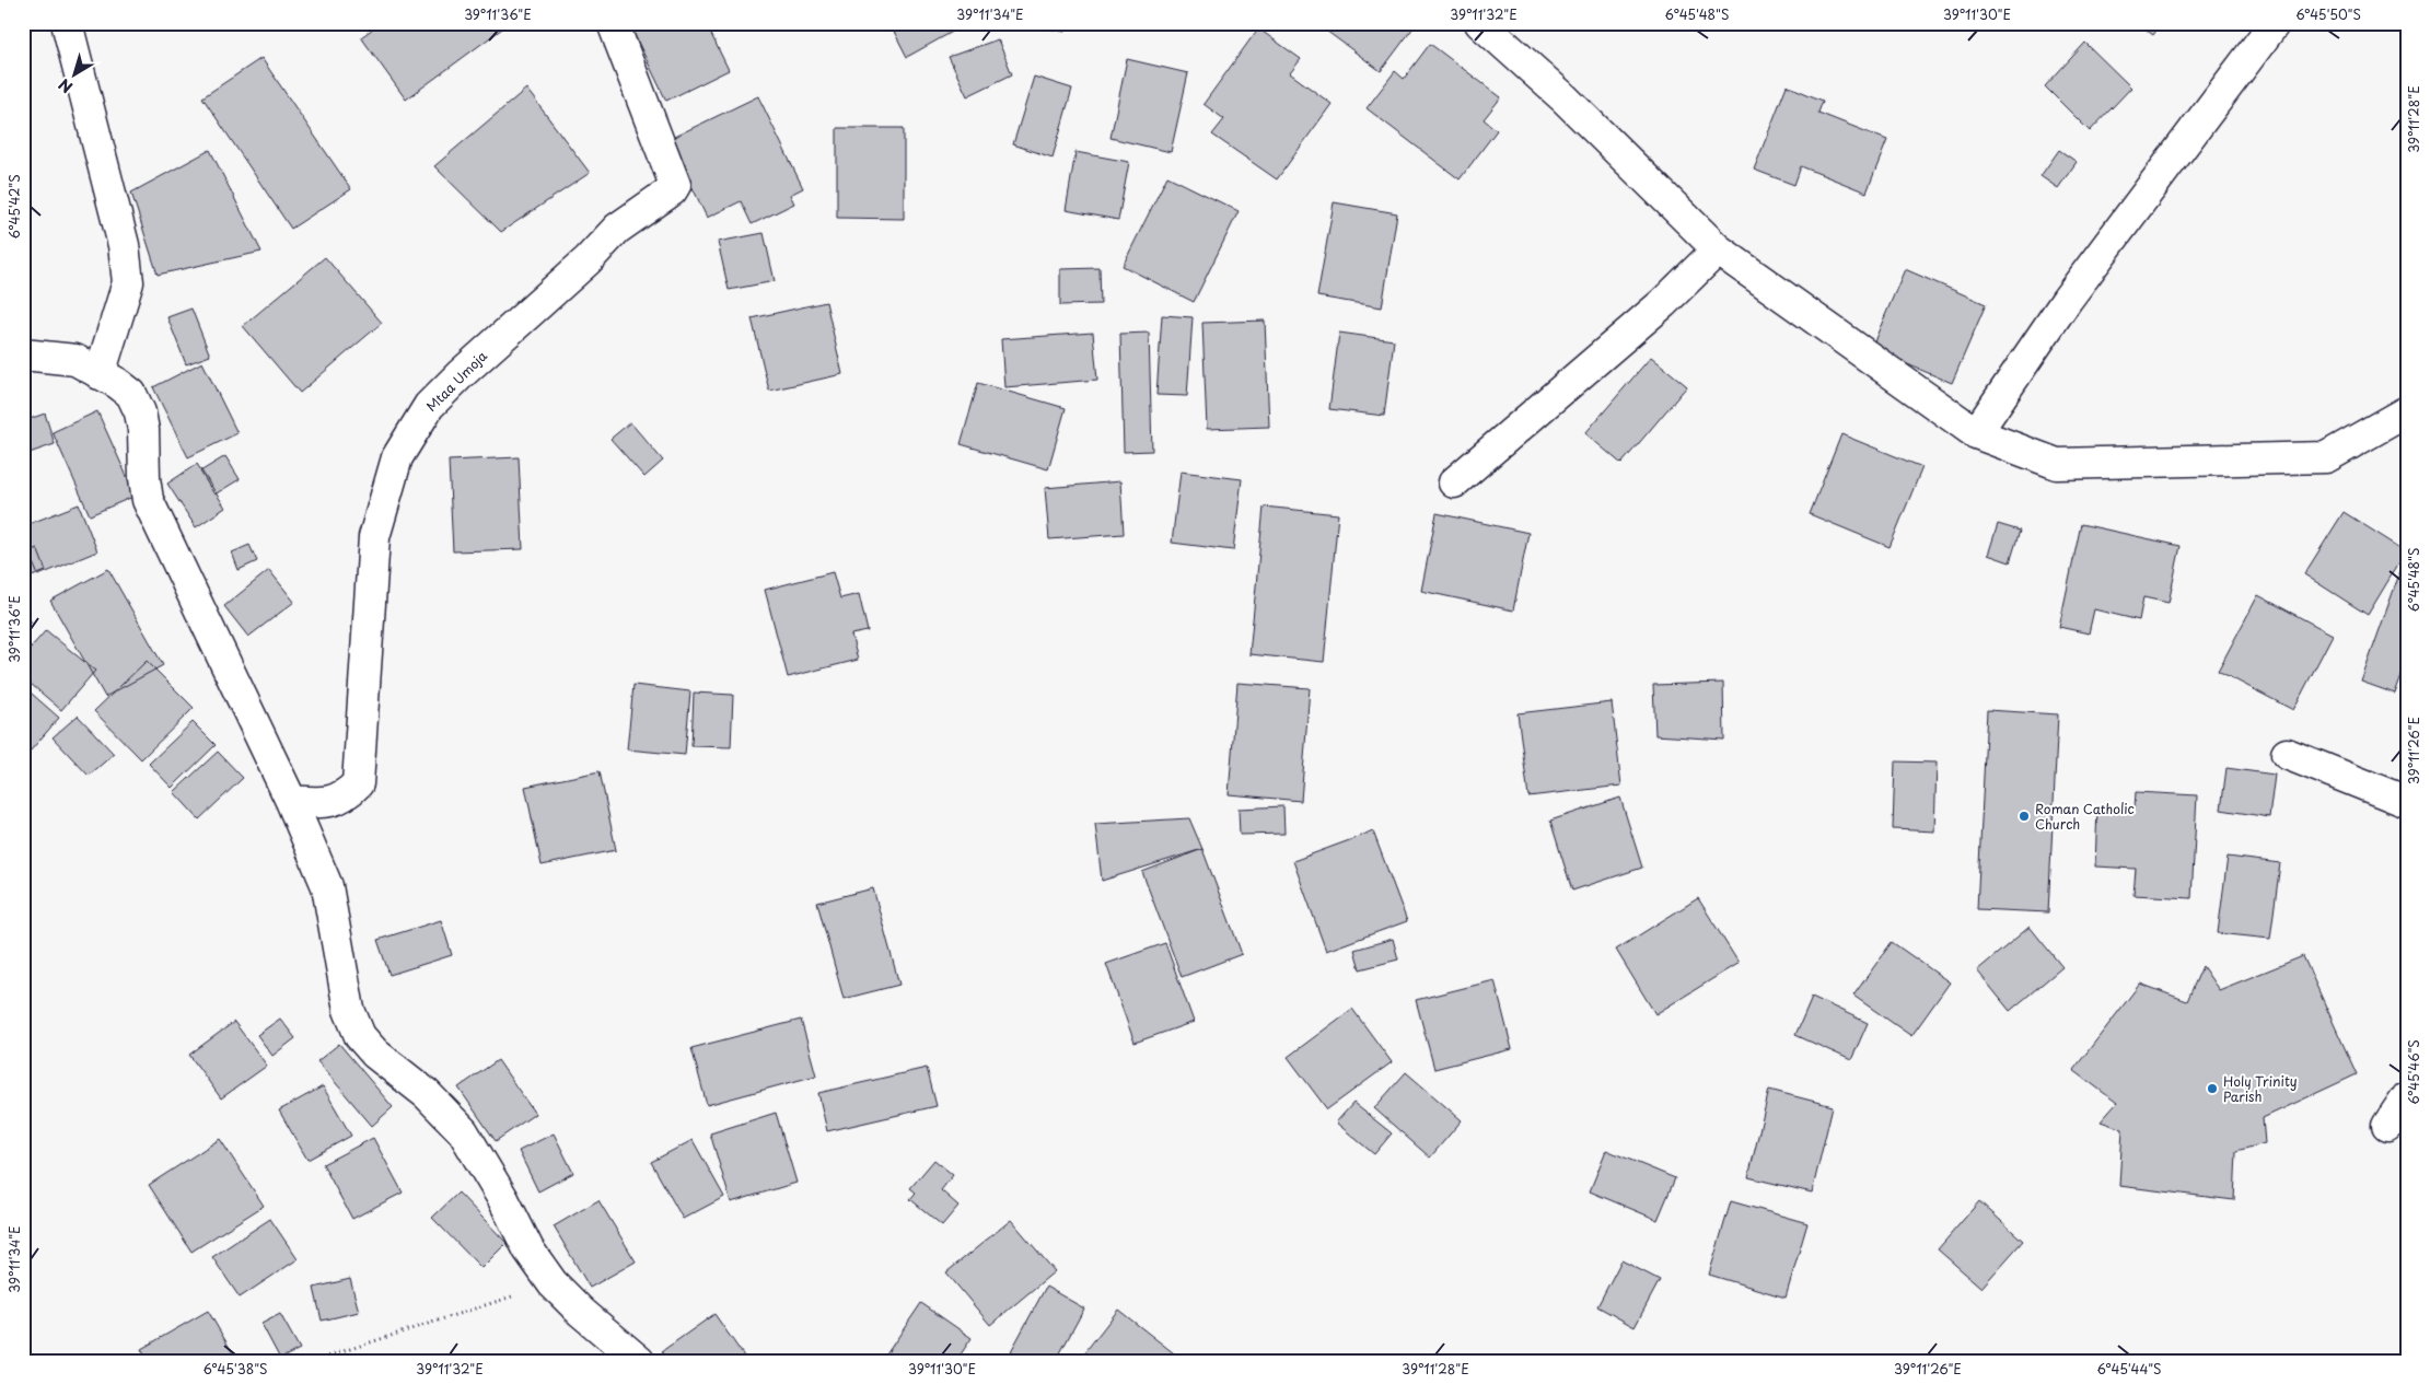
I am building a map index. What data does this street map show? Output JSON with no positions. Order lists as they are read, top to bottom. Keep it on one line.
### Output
{"streets":{"street":["Mtaa Umoja"]},"places":["Roman Catholic Church","Holy Trinity Parish"],"north":"bottom left","coordinates":["39°11'36\"E","39°11'34\"E","39°11'32\"E","6°45'48\"S","39°11'30\"E","6°45'50\"S","39°11'28\"E","6°45'42\"S","39°11'26\"E","6°45'46\"S","6°45'38\"S","6°45'44\"S"]}
